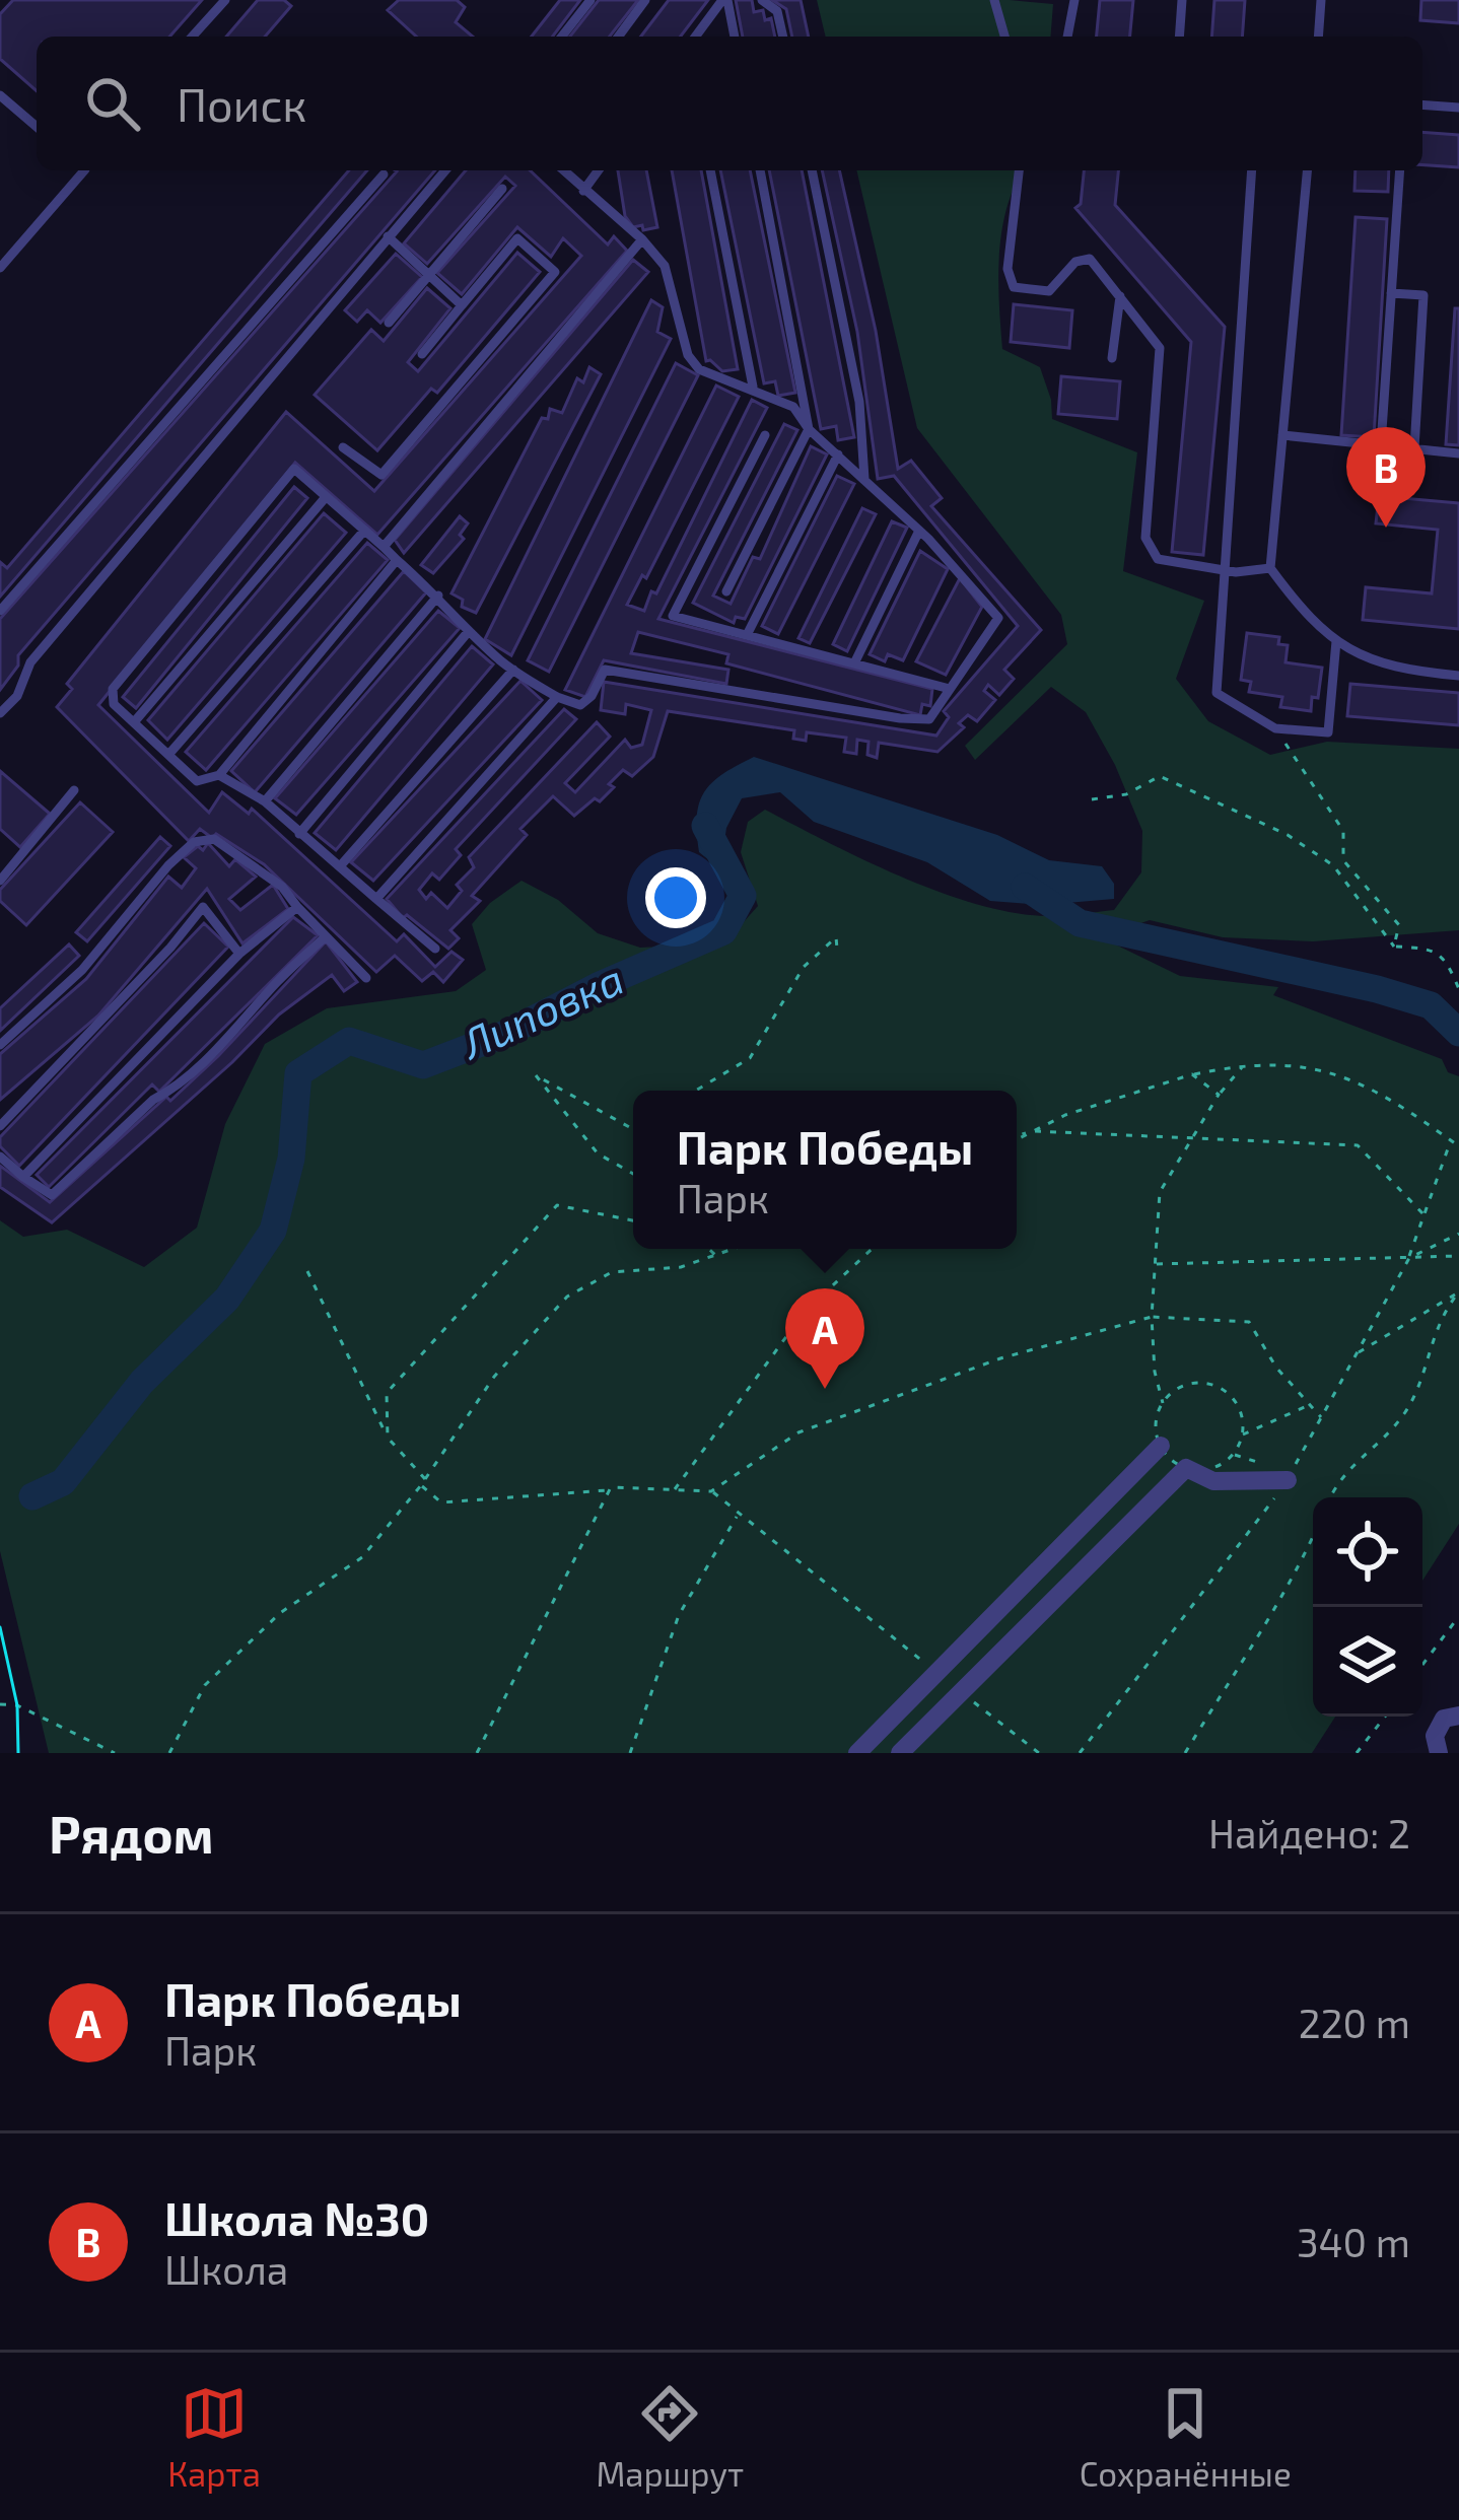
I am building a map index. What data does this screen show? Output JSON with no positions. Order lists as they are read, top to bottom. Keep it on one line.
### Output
{"water":["Липовка"],"page":{"search":"Поиск","pins":["B","A"],"popup":["Парк Победы","Парк"],"heading":["Рядом","Найдено: 2"],"list":[{"mark":"A","name":"Парк Победы","note":"Парк","value":"220 m"},{"mark":"B","name":"Школа №30","note":"Школа","value":"340 m"}],"nav":["Карта","Маршрут","Сохранённые"]}}
